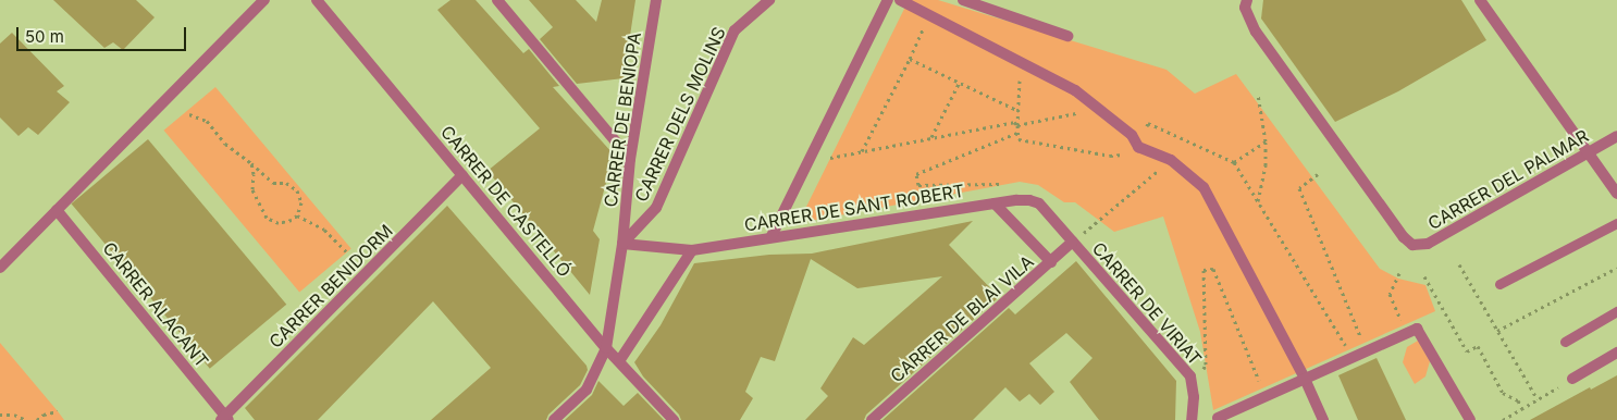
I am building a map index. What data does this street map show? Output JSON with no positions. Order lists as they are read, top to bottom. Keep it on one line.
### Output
{"streets":{"street":["CARRER DELS MOLINS","CARRER DE BENIOPA","CARRER DEL PALMAR","CARRER DE CASTELLÓ","CARRER DE SANT ROBERT","CARRER BENIDORM","CARRER DE VIRIAT","CARRER ALACANT","CARRER DE BLAI VILA"]},"crossings":[["CARRER DELS MOLINS","CARRER DE BENIOPA"],["CARRER DELS MOLINS","CARRER DE SANT ROBERT"],["CARRER DE BENIOPA","CARRER DE SANT ROBERT"],["CARRER DE CASTELLÓ","CARRER BENIDORM"],["CARRER DE SANT ROBERT","CARRER DE VIRIAT"],["CARRER DE SANT ROBERT","CARRER DE BLAI VILA"],["CARRER BENIDORM","CARRER ALACANT"],["CARRER DE VIRIAT","CARRER DE BLAI VILA"]],"scale_bar":"50 m"}
